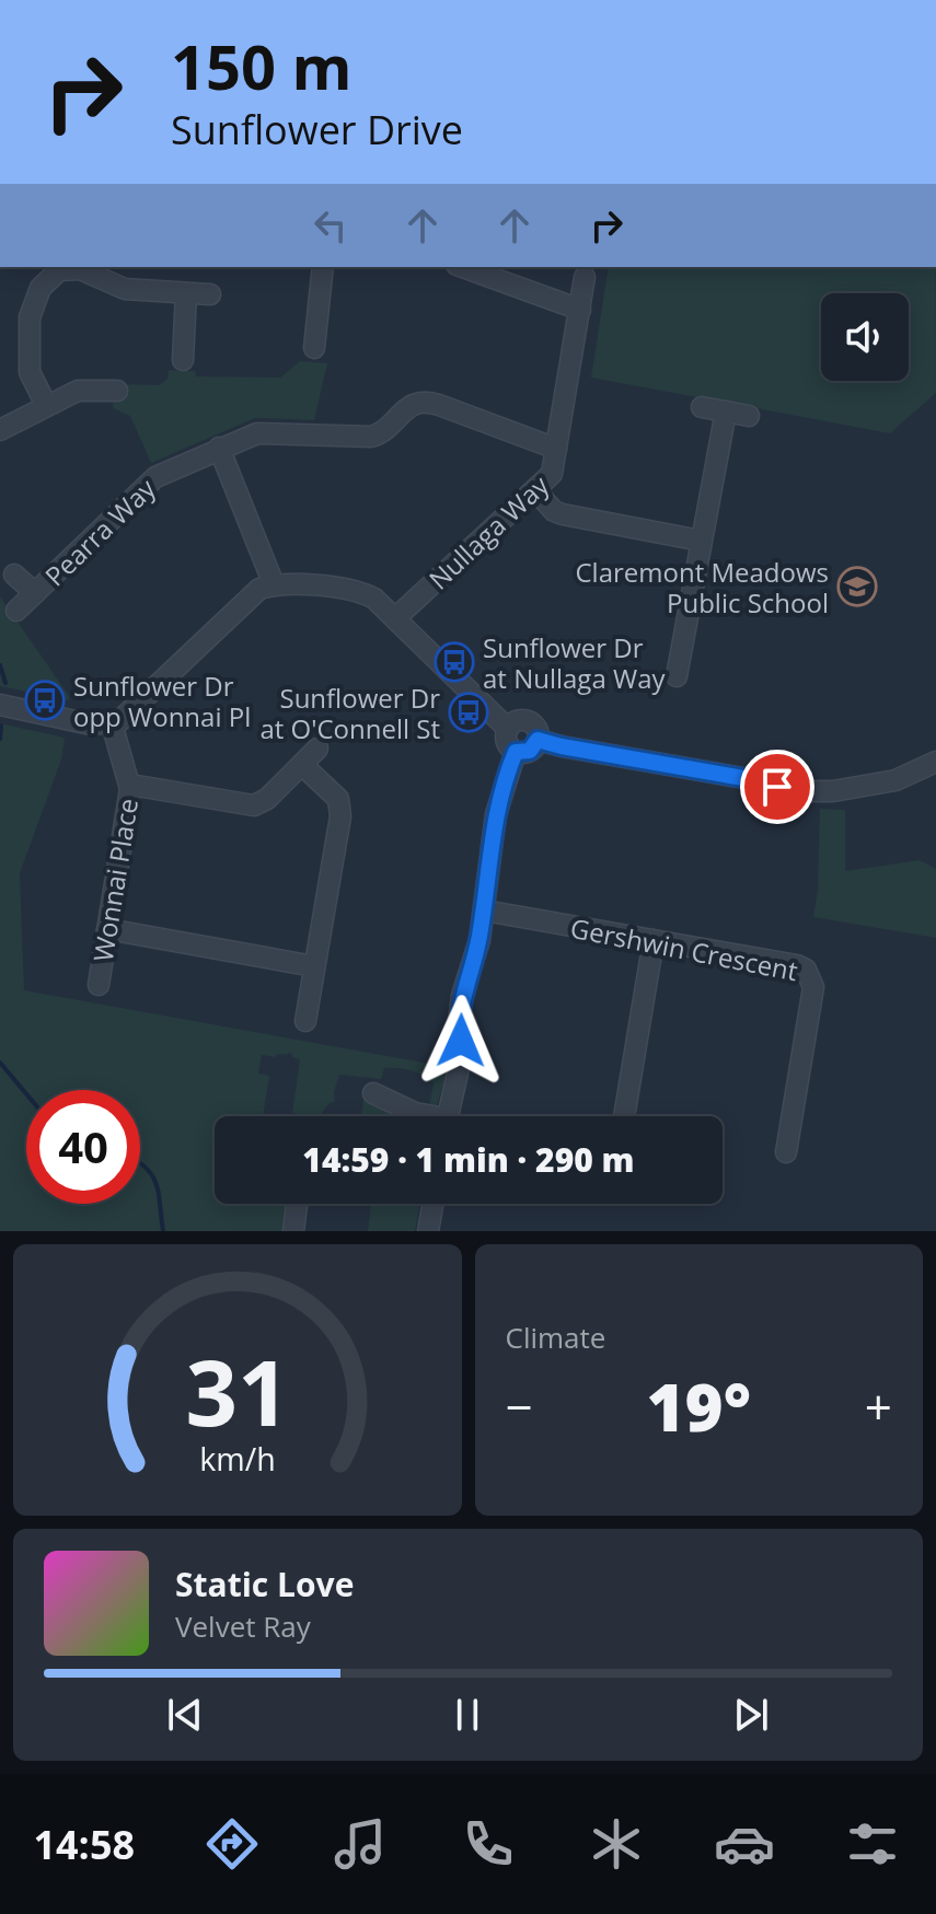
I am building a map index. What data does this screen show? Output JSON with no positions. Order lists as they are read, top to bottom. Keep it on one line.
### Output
{"streets":{"street":["Pearra Way","Nullaga Way","Wonnai Place","Gershwin Crescent"]},"crossings":[["Pearra Way","Nullaga Way"]],"places":{"school or university":["Claremont Meadows Public School"],"bus stop":["Sunflower Dr at Nullaga Way","Sunflower Dr opp Wonnai Pl","Sunflower Dr at O'Connell St"]},"page":{"turn":["150 m","Sunflower Drive"],"limit":"40","trip":"14:59 · 1 min · 290 m","tile":"Climate","heat":["−","19°","+"],"song":["Static Love","Velvet Ray"],"tabs":"14:58","gauge":["31","km/h"]}}
